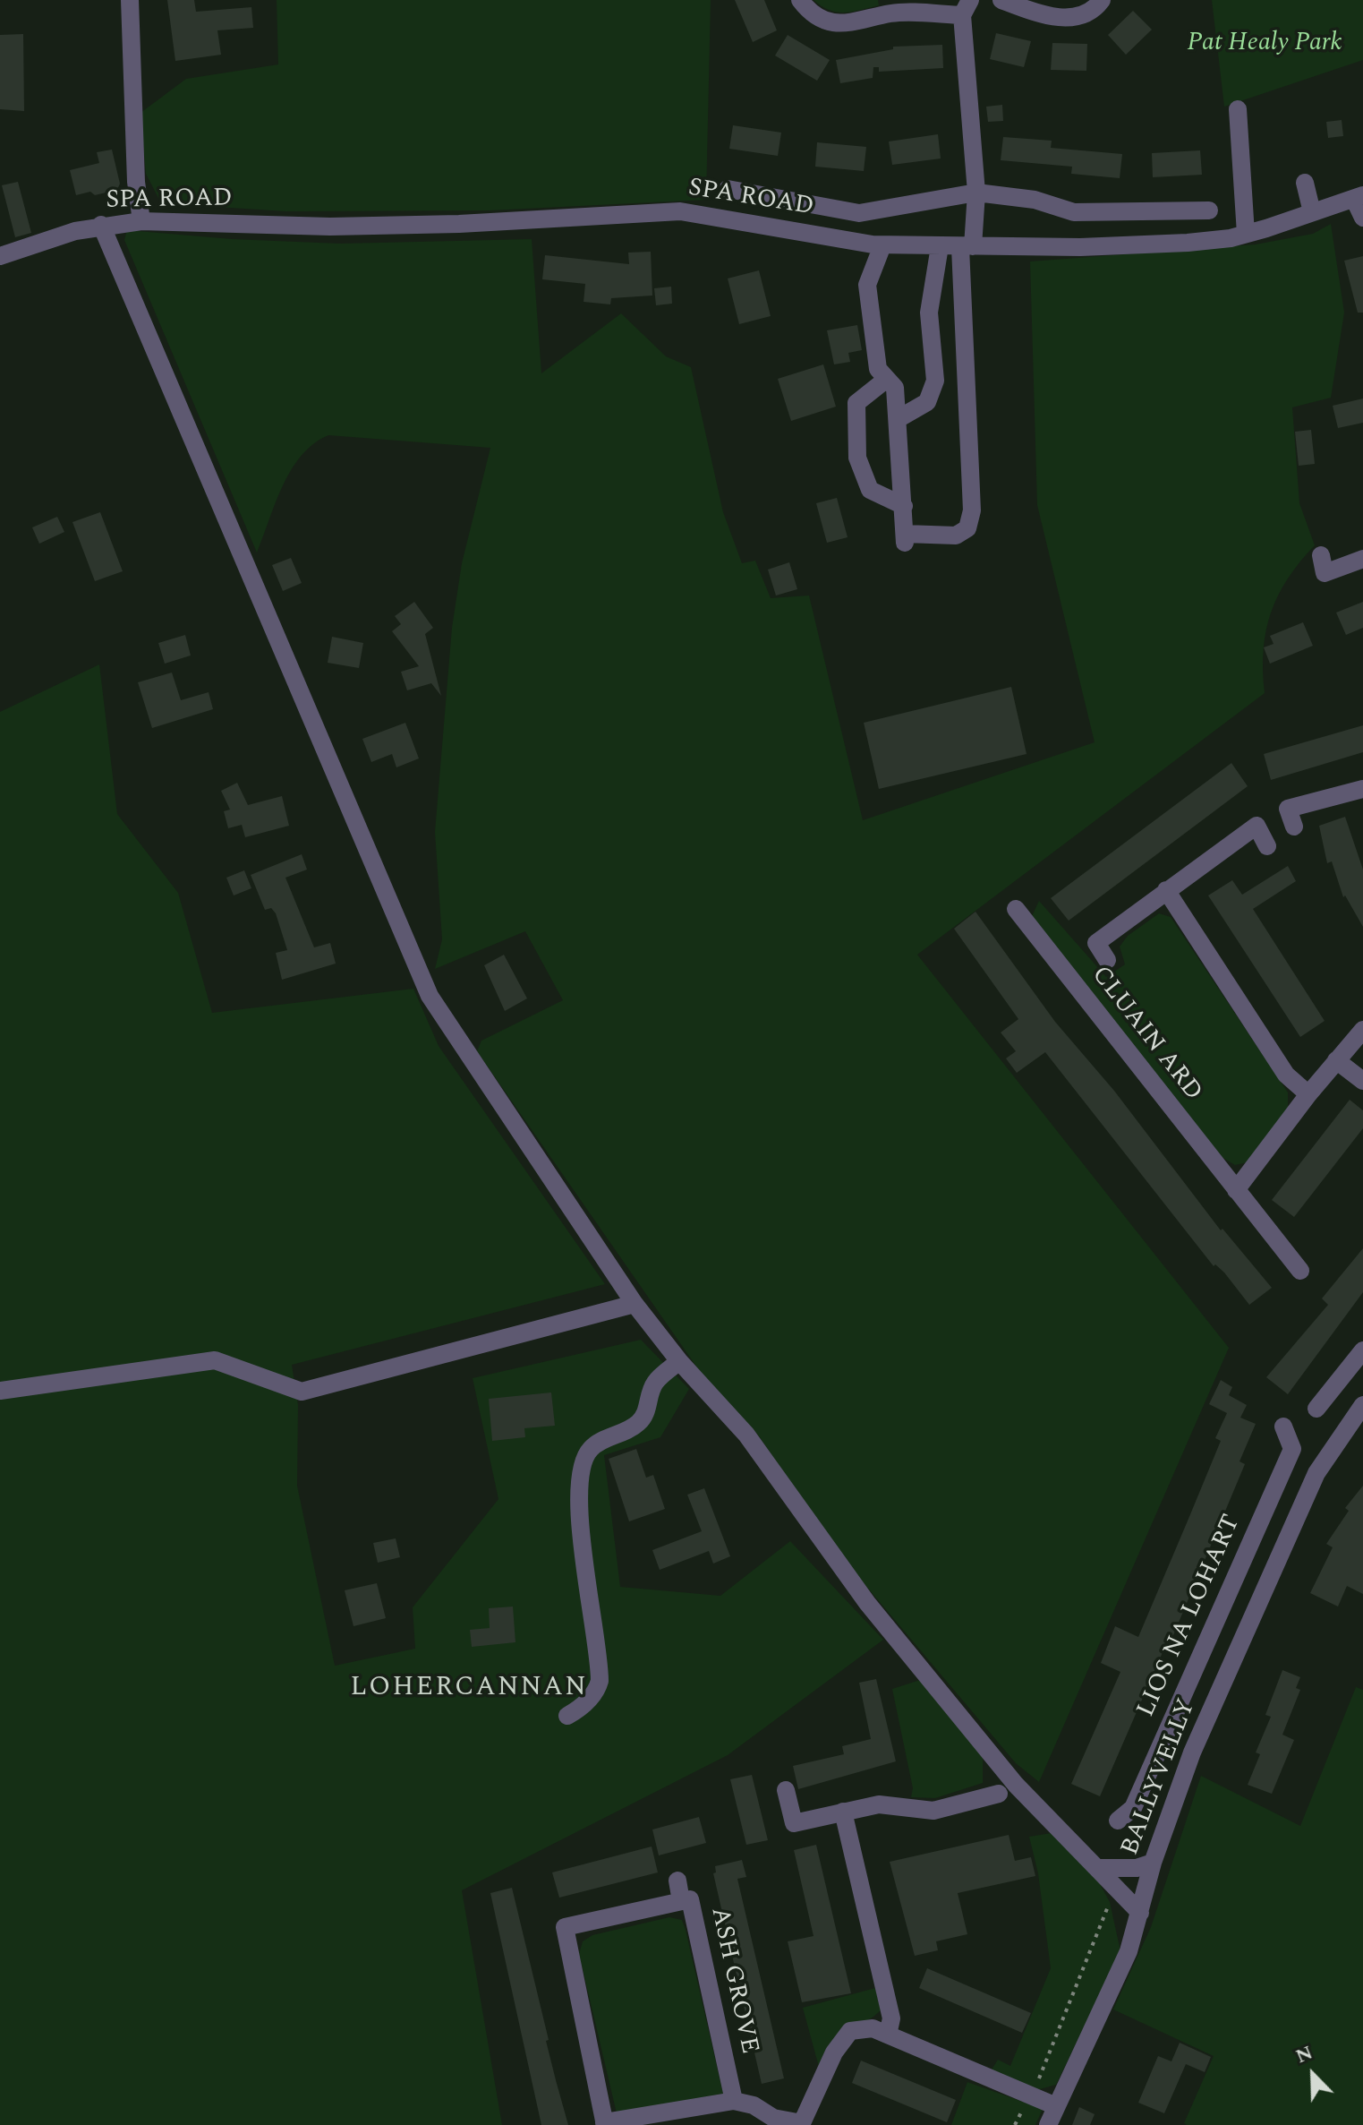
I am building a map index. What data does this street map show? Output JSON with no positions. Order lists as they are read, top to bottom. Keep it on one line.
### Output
{"streets":{"street":["SPA ROAD","CLUAIN ARD","LIOS NA LOHART","BALLYVELLY","ASH GROVE"]},"districts":["LOHERCANNAN"],"parks":["Pat Healy Park"],"north":"top left"}
